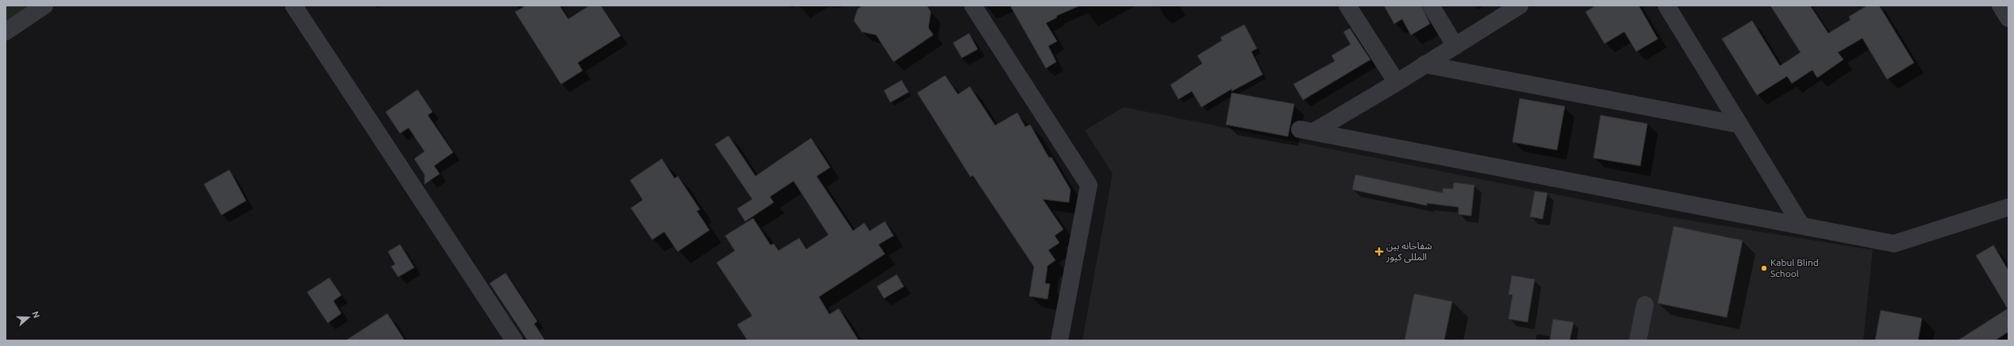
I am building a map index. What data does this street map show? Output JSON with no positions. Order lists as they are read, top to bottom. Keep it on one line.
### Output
{"places":{"health":["شفاخانه بین المللی کیور"],"other":["Kabul Blind School"]},"north":"right"}
